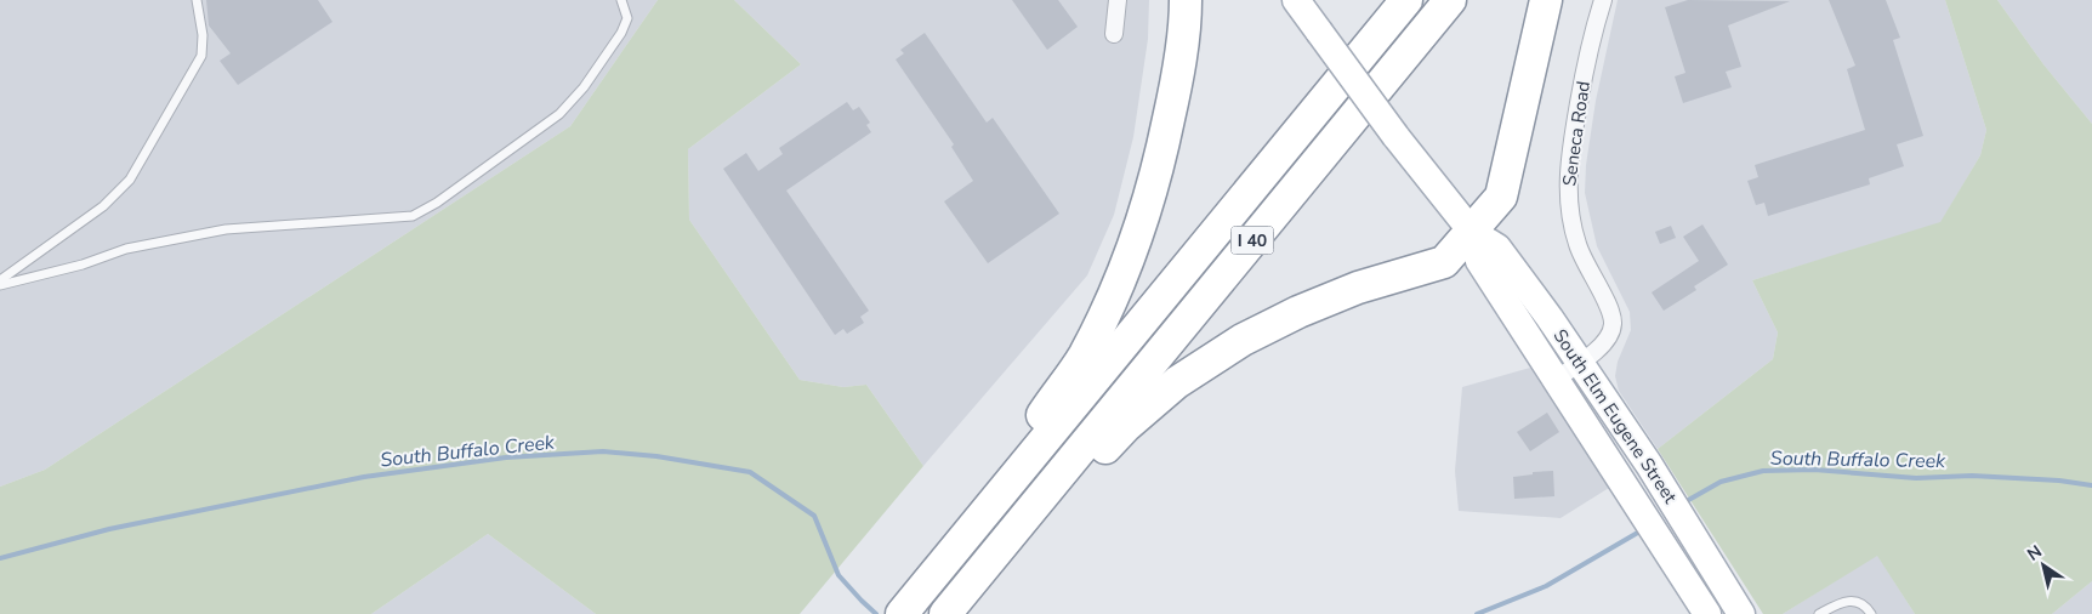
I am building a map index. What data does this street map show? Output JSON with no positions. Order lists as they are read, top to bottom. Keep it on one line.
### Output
{"streets":{"highway":["I 40"],"main road":["South Elm Eugene Street"],"street":["Seneca Road"]},"crossings":[["Seneca Road","South Elm Eugene Street"]],"water":["South Buffalo Creek"],"north":"top left"}
